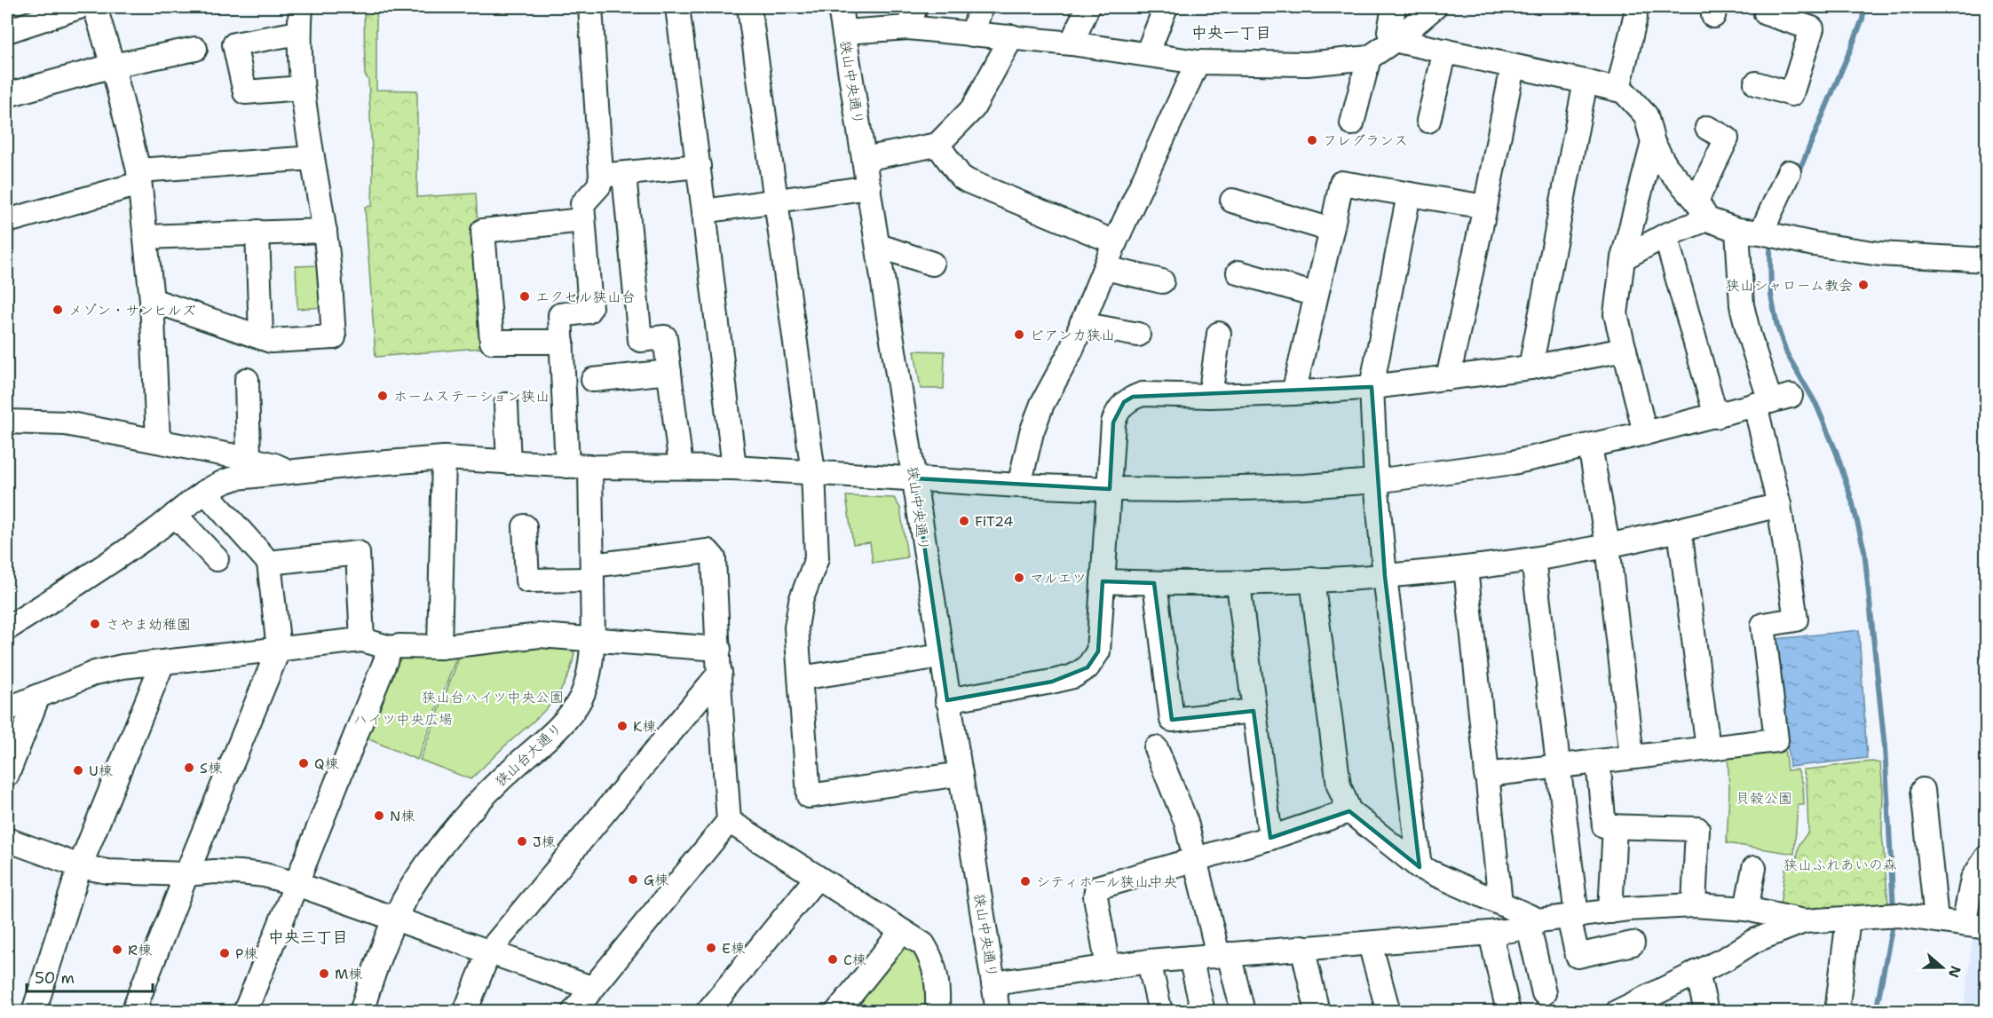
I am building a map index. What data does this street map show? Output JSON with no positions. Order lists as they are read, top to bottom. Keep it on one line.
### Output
{"streets":{"street":["狭山中央通り","狭山台大通り"]},"districts":["中央一丁目","中央三丁目"],"parks":["狭山台ハイツ中央公園","ハイツ中央広場","貝穀公園","狭山ふれあいの森"],"places":["フレグランス","狭山シャローム教会","エクセル狭山台","メゾン・サンヒルズ","ビアンカ狭山","ホームステーション狭山","FiT24","マルエツ","さやま幼稚園","K棟","Q棟","S棟","U棟","N棟","J棟","G棟","シティホール狭山中央","E棟","R棟","P棟","C棟","M棟"],"scale_bar":"50 m","north":"right"}
